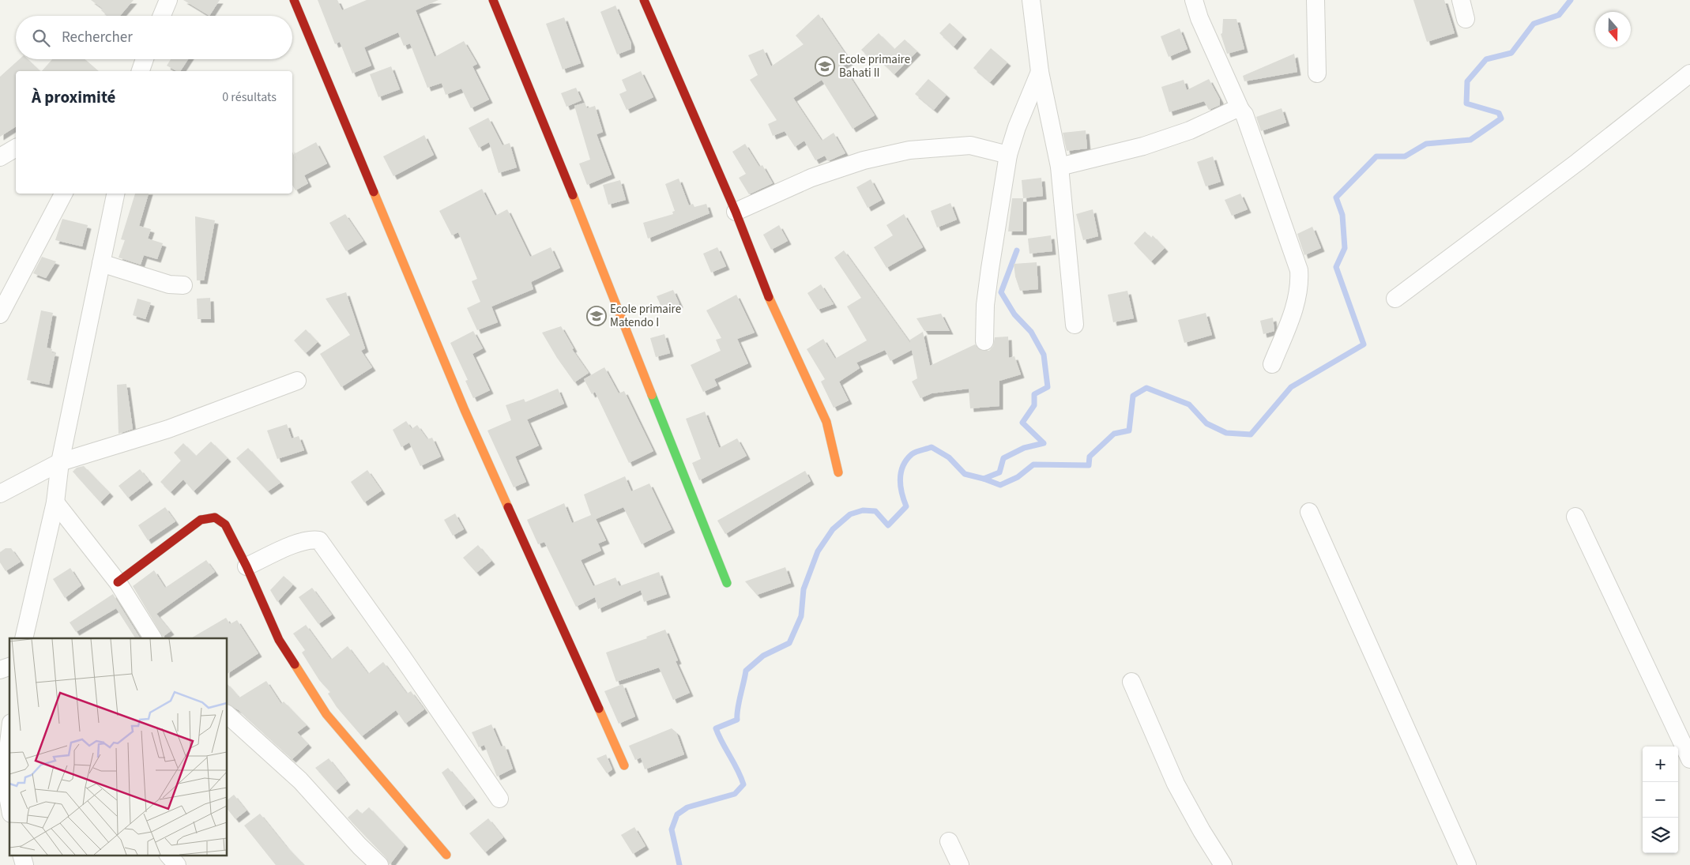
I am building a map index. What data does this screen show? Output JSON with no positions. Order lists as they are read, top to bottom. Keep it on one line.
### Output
{"places":{"school or university":["Ecole primaire Bahati II","Ecole primaire Matendo I"]},"north":"bottom","page":{"search":"Rechercher","heading":["À proximité","0 résultats"],"map_buttons":["+","−"]}}
